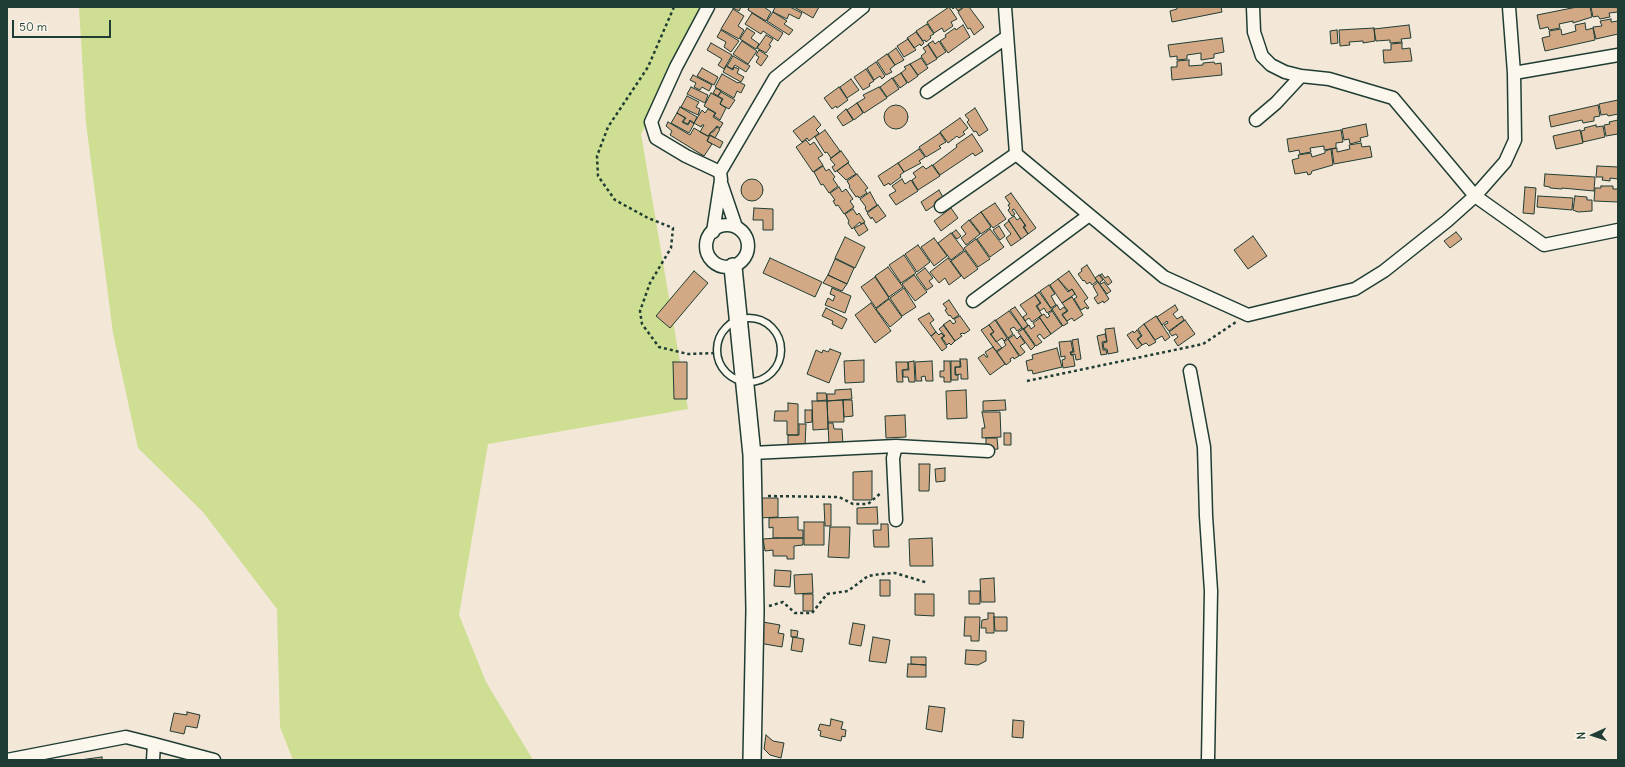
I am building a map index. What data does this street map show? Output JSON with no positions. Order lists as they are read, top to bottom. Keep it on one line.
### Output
{"scale_bar":"50 m","north":"left"}
